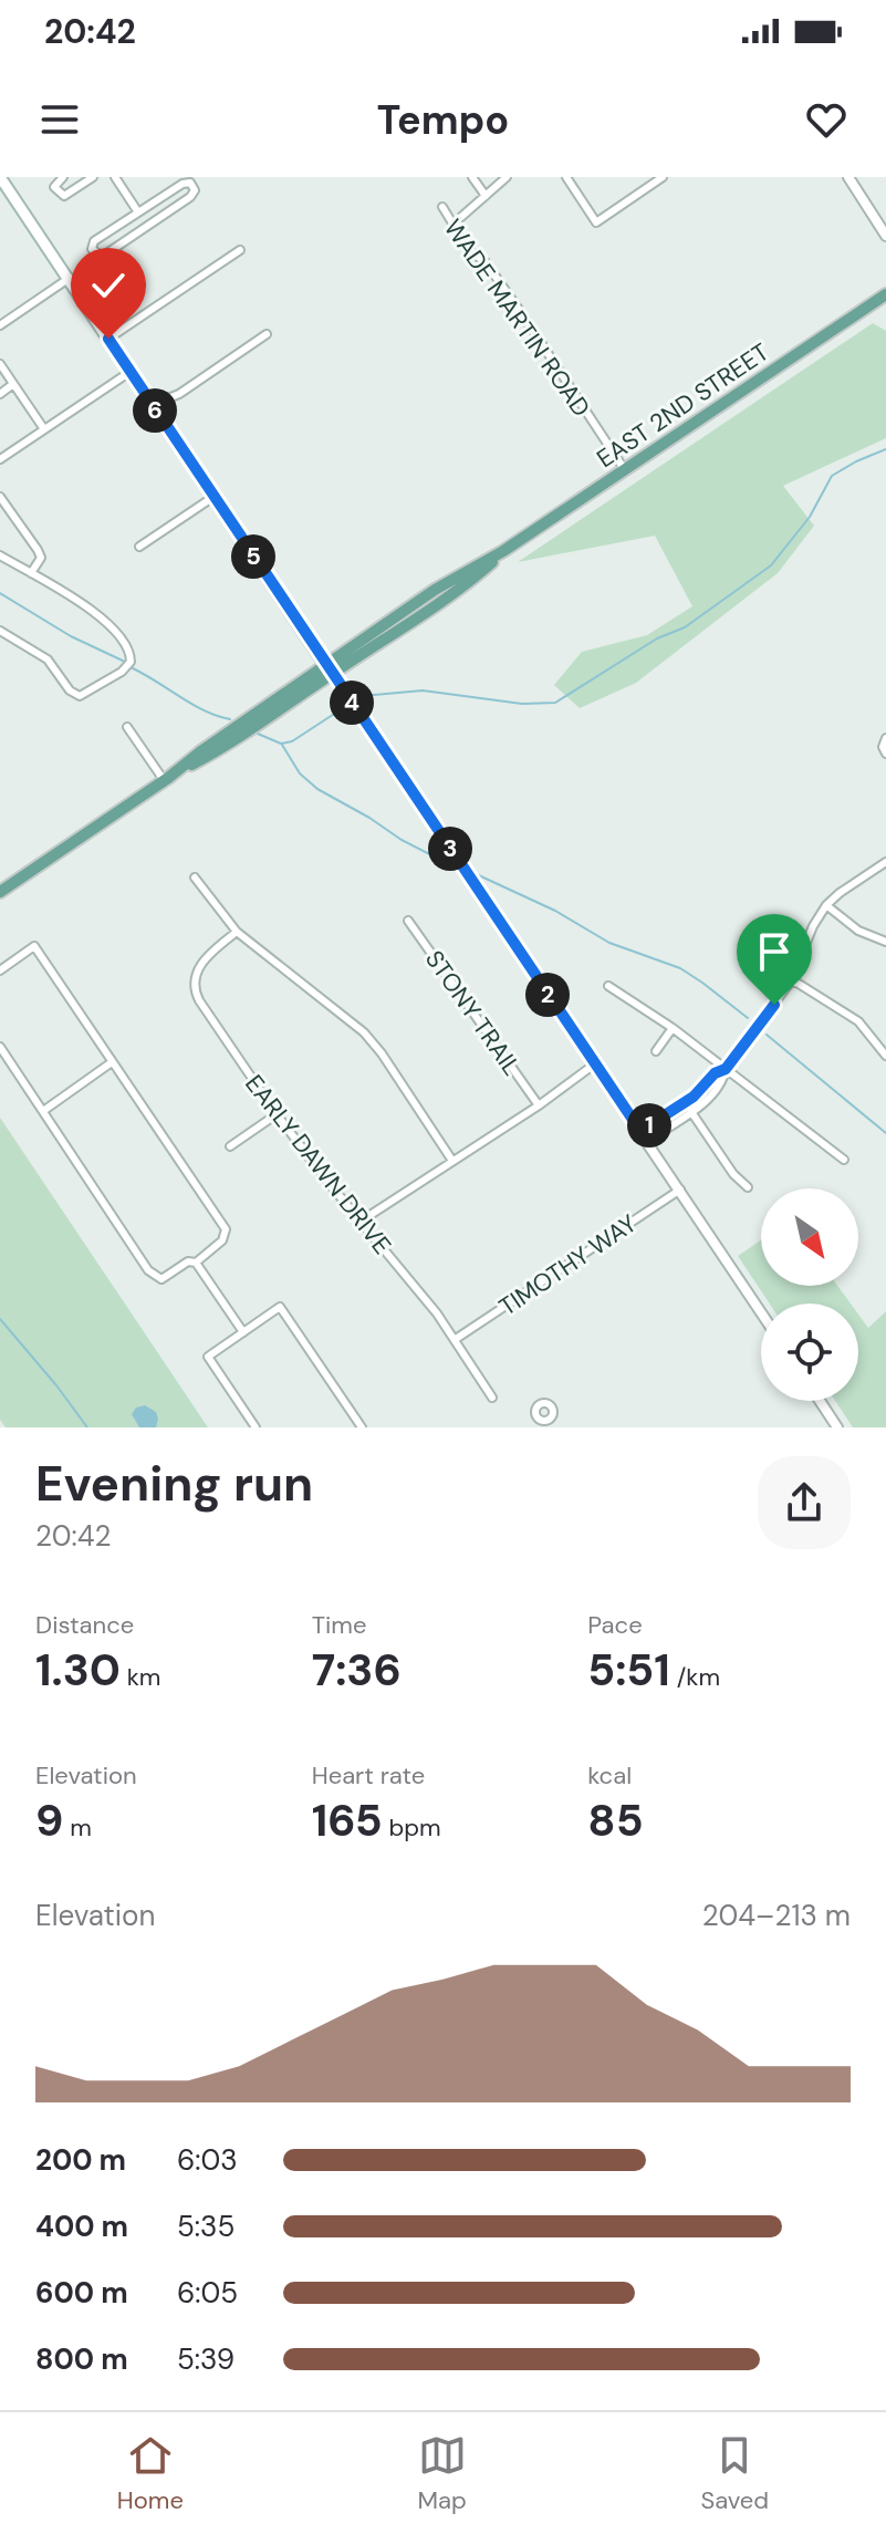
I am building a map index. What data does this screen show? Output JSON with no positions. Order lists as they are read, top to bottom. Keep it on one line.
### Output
{"streets":{"main road":["EAST 2ND STREET"],"street":["WADE MARTIN ROAD","STONY TRAIL","EARLY DAWN DRIVE","TIMOTHY WAY"]},"crossings":[["WADE MARTIN ROAD","EAST 2ND STREET"],["EARLY DAWN DRIVE","TIMOTHY WAY"]],"north":"bottom right","page":{"status":"20:42","header":"Tempo","pins":["6","5","4","3","2","1"],"heading":["Evening run","20:42"],"stats":[["Distance","1.30 km"],["Time","7:36"],["Pace","5:51 /km"],["Elevation","9 m"],["Heart rate","165 bpm"],["kcal","85"]],"chart":["Elevation","204–213 m"],"list":[{"name":"200 m","note":"6:03"},{"name":"400 m","note":"5:35"},{"name":"600 m","note":"6:05"},{"name":"800 m","note":"5:39"}],"tabs":["Home","Map","Saved"]}}
